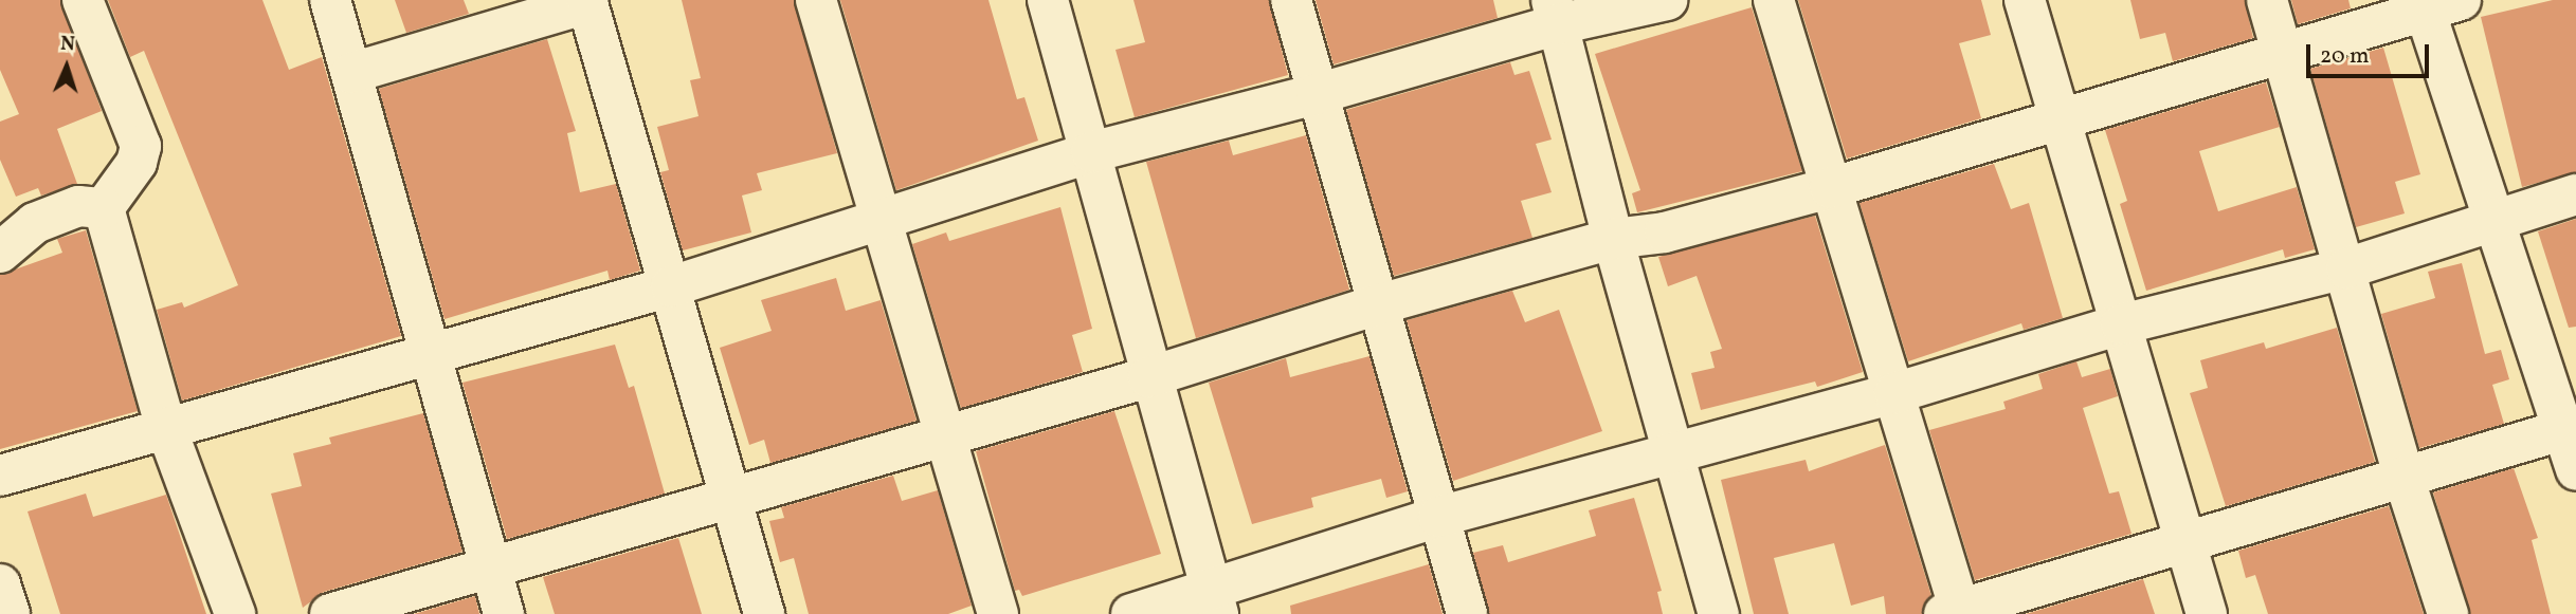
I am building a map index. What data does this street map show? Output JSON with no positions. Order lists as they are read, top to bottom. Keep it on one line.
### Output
{"scale_bar":"20 m","north":"top"}
